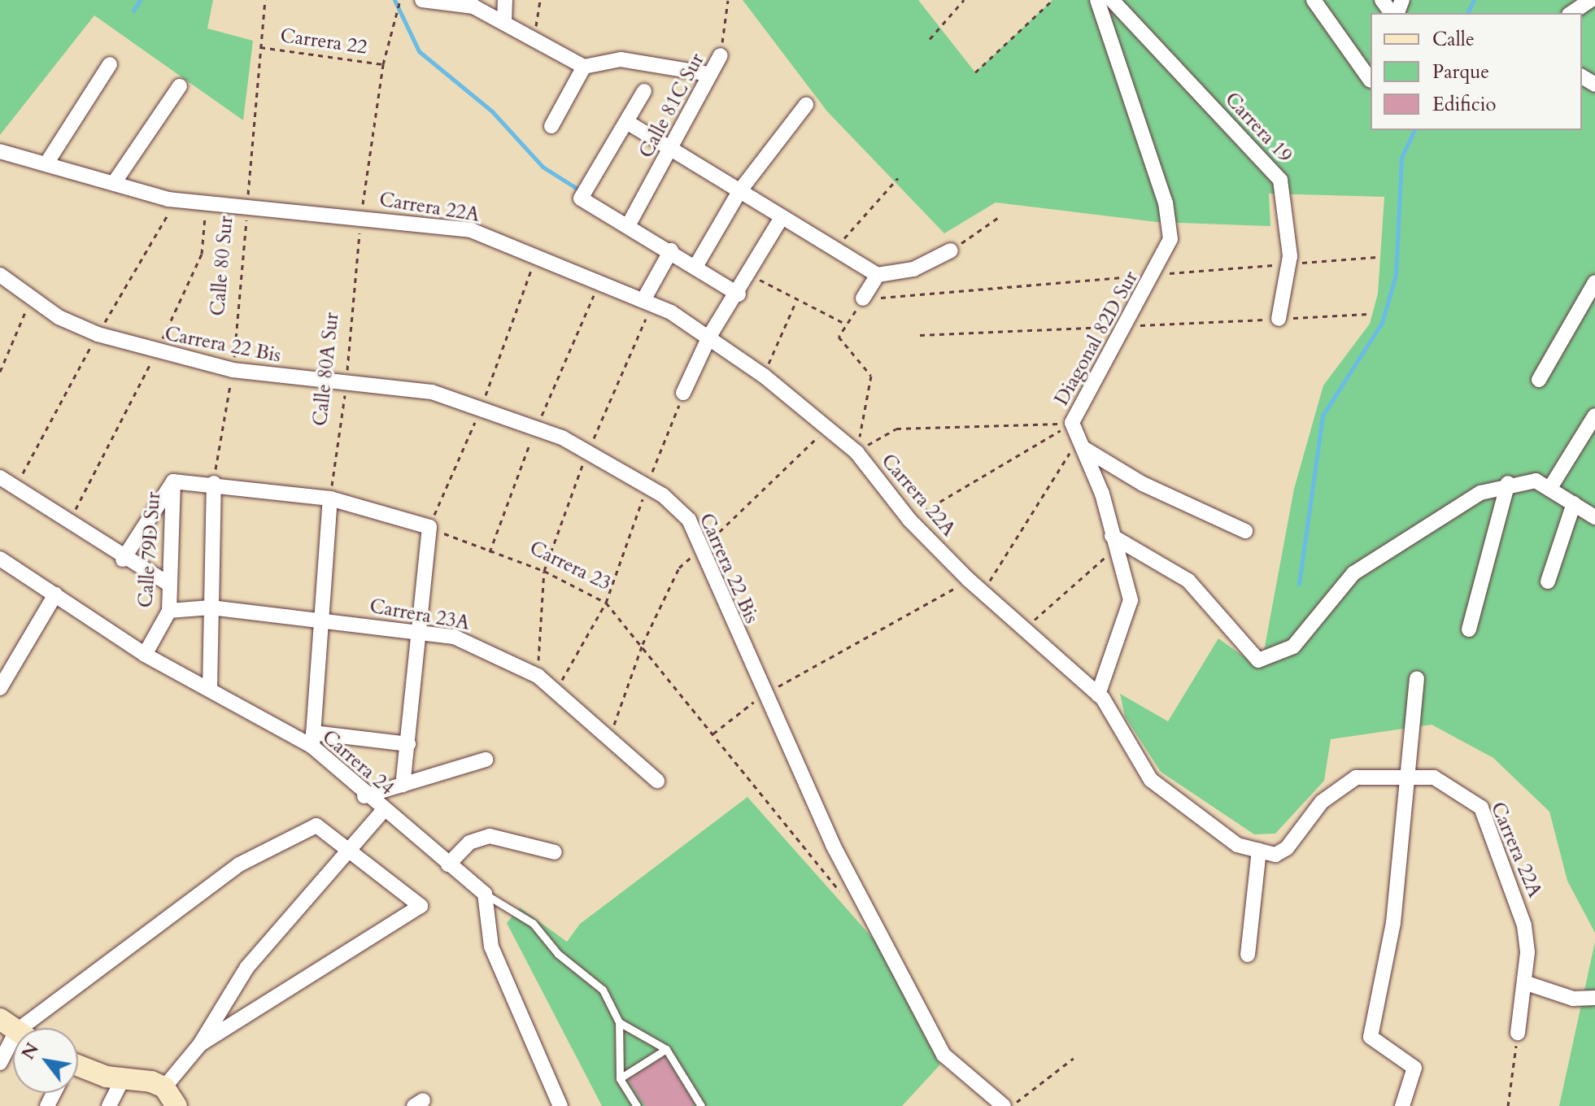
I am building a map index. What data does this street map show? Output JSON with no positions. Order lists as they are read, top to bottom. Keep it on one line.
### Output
{"streets":{"street":["Calle 81C Sur","Carrera 19","Carrera 22A","Diagonal 82D Sur","Carrera 22 Bis","Calle 79D Sur","Carrera 23A","Carrera 24"],"path":["Carrera 22","Calle 80 Sur","Calle 80A Sur","Carrera 23"]},"crossings":[["Carrera 22","Calle 80 Sur"],["Carrera 22","Calle 80A Sur"],["Carrera 22A","Calle 80 Sur"],["Carrera 22A","Diagonal 82D Sur"],["Carrera 22A","Calle 80A Sur"],["Calle 80 Sur","Carrera 22 Bis"],["Carrera 22 Bis","Calle 80A Sur"],["Calle 79D Sur","Carrera 23A"],["Calle 79D Sur","Carrera 24"]],"legend":["Calle","Parque","Edificio"],"north":"top left"}
